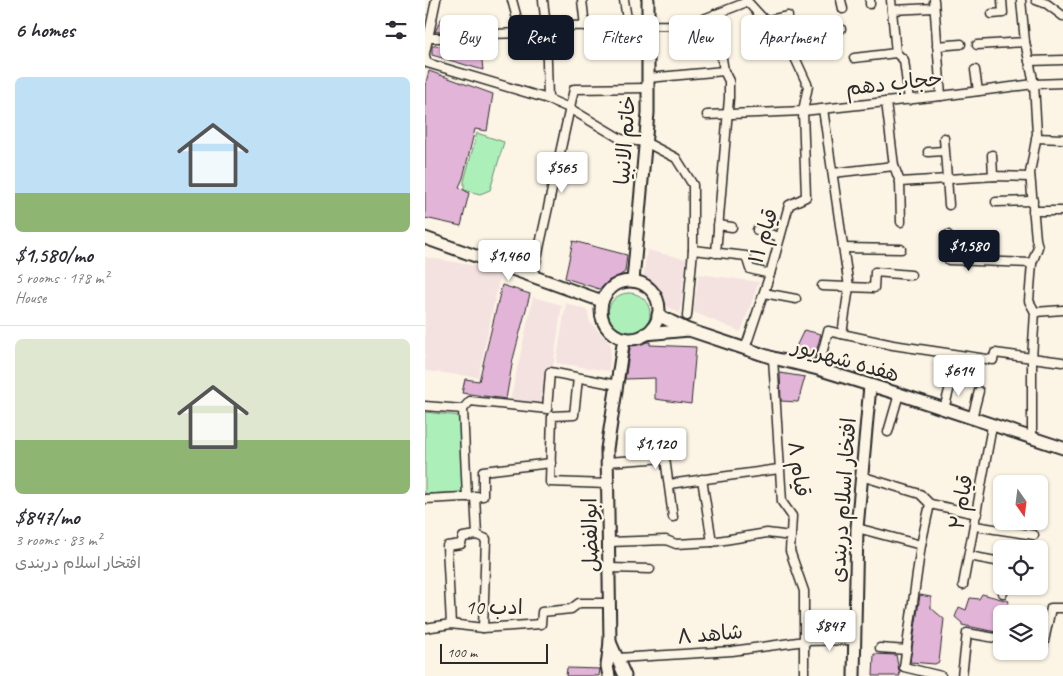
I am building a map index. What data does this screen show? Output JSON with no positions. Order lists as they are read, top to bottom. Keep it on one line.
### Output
{"streets":{"main road":["خاتم الانبیا","هفده شهریور","افتخار اسلام دربندی","ابوالفضل"],"street":["حجاب دهم","قیام ۱۱","قیام ۸","قیام ۲","ادب 10","شاهد ۸"]},"crossings":[["حجاب دهم","قیام ۱۱"],["خاتم الانبیا","هفده شهریور"],["خاتم الانبیا","ابوالفضل"],["قیام ۱۱","هفده شهریور"],["هفده شهریور","قیام ۸"],["هفده شهریور","افتخار اسلام دربندی"],["هفده شهریور","قیام ۲"],["هفده شهریور","ابوالفضل"],["قیام ۸","شاهد ۸"],["افتخار اسلام دربندی","شاهد ۸"],["ابوالفضل","ادب 10"]],"scale_bar":"100 m","north":"bottom","page":{"heading":"6 homes","chip":["Buy","Rent","Filters","New","Apartment"],"list":[{"name":"$1,580/mo","note":"5 rooms · 178 m² · House"},{"name":"$847/mo","note":"3 rooms · 83 m² · افتخار اسلام دربندی"}],"price":["$565","$1,580","$1,460","$614","$1,120","$847"],"scale":"100 m"}}
